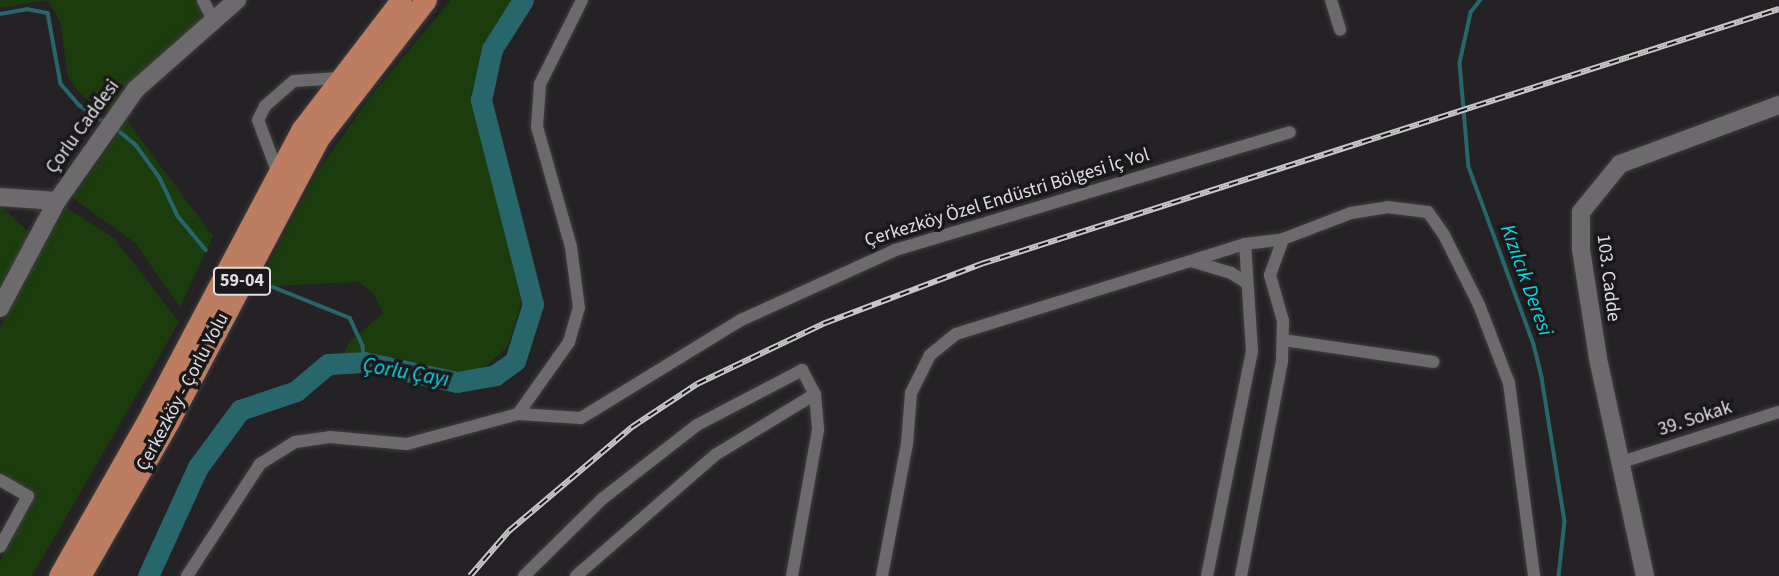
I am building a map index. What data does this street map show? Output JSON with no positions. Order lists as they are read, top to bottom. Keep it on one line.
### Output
{"streets":{"main road":["59-04","Çerkezköy - Çorlu Yolu"],"street":["Çorlu Caddesi","Çerkezköy Özel Endüstri Bölgesi İç Yol","103. Cadde","39. Sokak"]},"crossings":[["103. Cadde","39. Sokak"]],"water":["Kızılcık Deresi","Çorlu Çayı"]}
